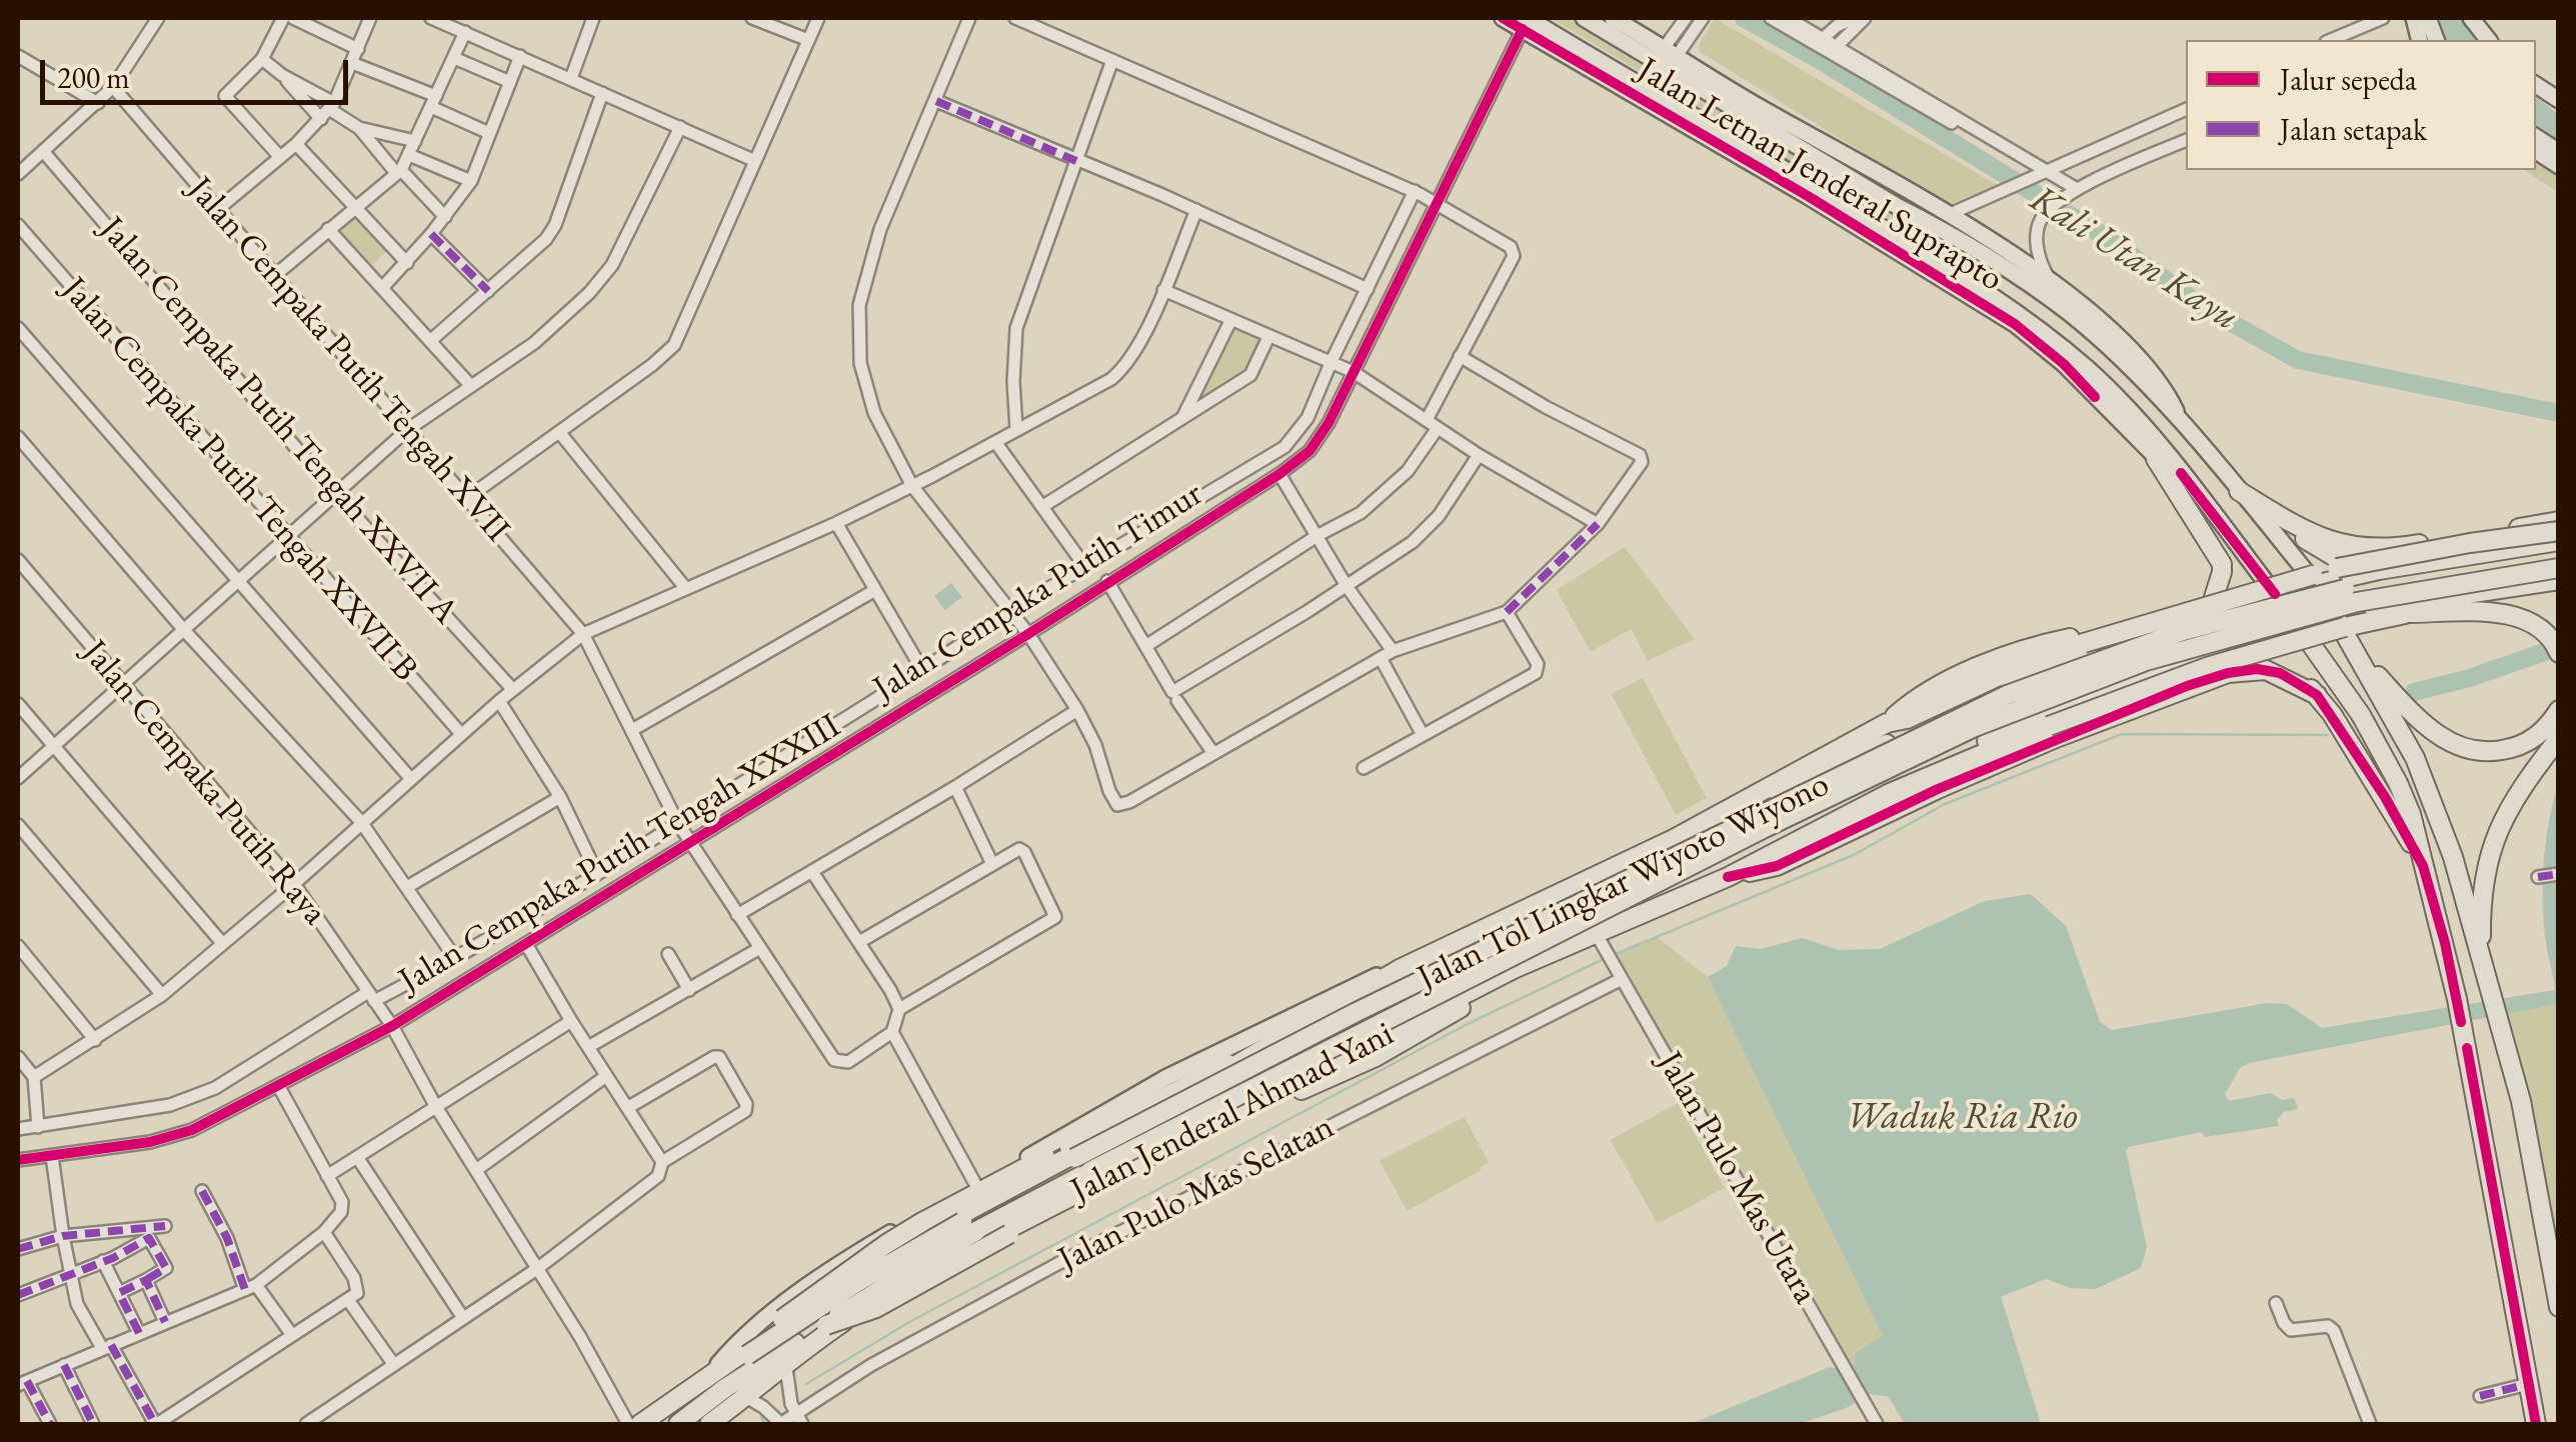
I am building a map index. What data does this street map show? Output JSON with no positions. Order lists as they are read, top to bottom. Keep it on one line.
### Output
{"streets":{"highway":["Jalan Tol Lingkar Wiyoto Wiyono","Jalan Jenderal Ahmad Yani"],"main road":["Jalan Letnan Jenderal Suprapto"],"street":["Jalan Cempaka Putih Tengah XVII","Jalan Cempaka Putih Tengah XXVII A","Jalan Cempaka Putih Tengah XXVII B","Jalan Cempaka Putih Timur","Jalan Cempaka Putih Raya","Jalan Cempaka Putih Tengah XXXIII","Jalan Pulo Mas Utara","Jalan Pulo Mas Selatan"]},"crossings":[["Jalan Letnan Jenderal Suprapto","Jalan Cempaka Putih Timur"],["Jalan Letnan Jenderal Suprapto","Jalan Jenderal Ahmad Yani"],["Jalan Cempaka Putih Tengah XVII","Jalan Cempaka Putih Timur"],["Jalan Cempaka Putih Tengah XVII","Jalan Cempaka Putih Tengah XXXIII"],["Jalan Cempaka Putih Timur","Jalan Cempaka Putih Raya"],["Jalan Cempaka Putih Timur","Jalan Cempaka Putih Tengah XXXIII"],["Jalan Cempaka Putih Raya","Jalan Cempaka Putih Tengah XXXIII"],["Jalan Jenderal Ahmad Yani","Jalan Pulo Mas Utara"],["Jalan Pulo Mas Utara","Jalan Pulo Mas Selatan"]],"water":["Kali Utan Kayu","Waduk Ria Rio"],"legend":["Jalur sepeda","Jalan setapak"],"scale_bar":"200 m"}
